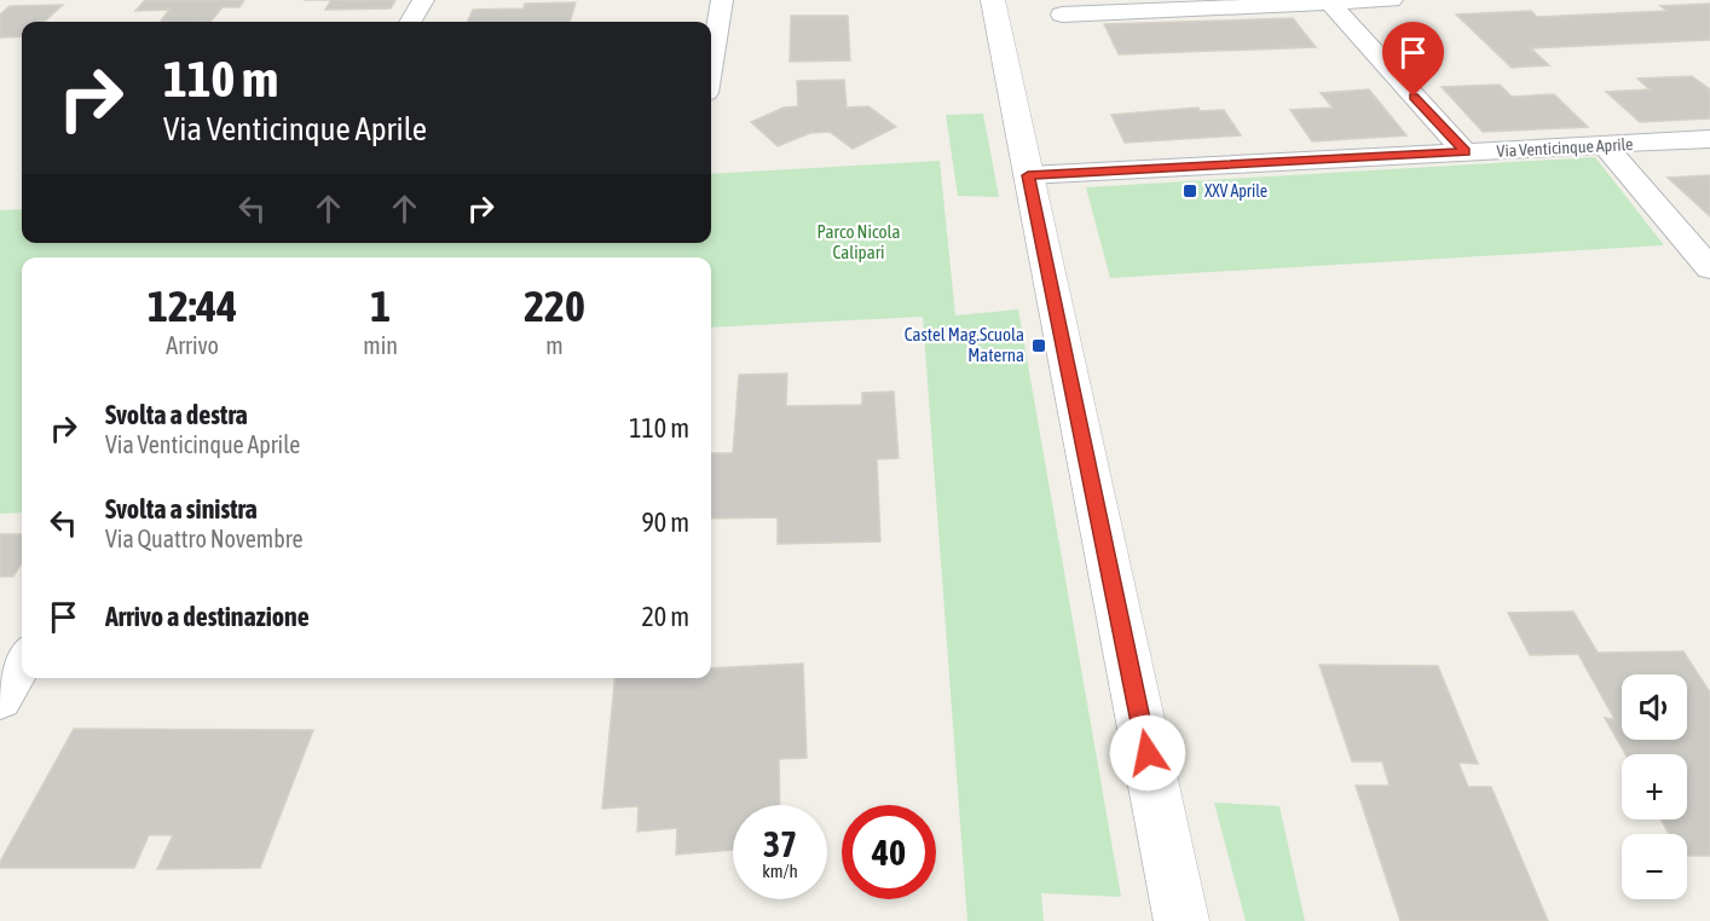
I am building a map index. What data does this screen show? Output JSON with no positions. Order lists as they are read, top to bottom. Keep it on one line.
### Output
{"streets":{"street":["Via Venticinque Aprile"]},"parks":["Parco Nicola Calipari"],"places":{"transit":["XXV Aprile","Castel Mag.Scuola Materna"]},"page":{"turn":["110 m","Via Venticinque Aprile"],"eta":["12:44","Arrivo","1","min","220","m"],"list":[{"name":"Svolta a destra","note":"Via Venticinque Aprile","value":"110 m"},{"name":"Svolta a sinistra","note":"Via Quattro Novembre","value":"90 m"},{"name":"Arrivo a destinazione","value":"20 m"}],"map_buttons":["+","−"],"speed":"37 km/h","limit":"40"}}
